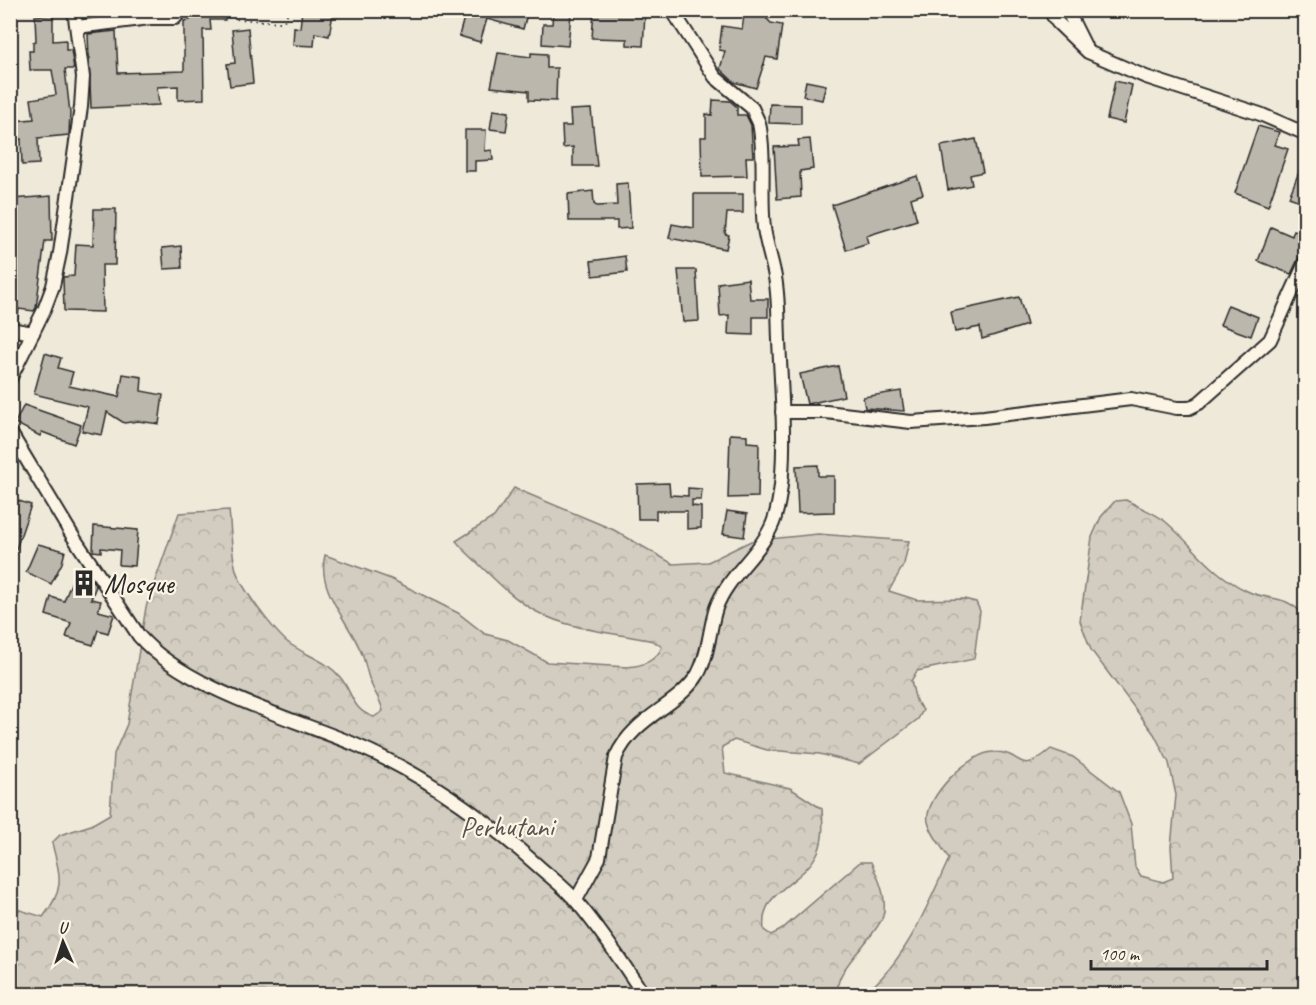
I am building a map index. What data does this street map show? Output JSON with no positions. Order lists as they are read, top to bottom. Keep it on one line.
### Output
{"parks":["Perhutani"],"places":{"building":["Mosque"]},"scale_bar":"100 m","north":"top"}
